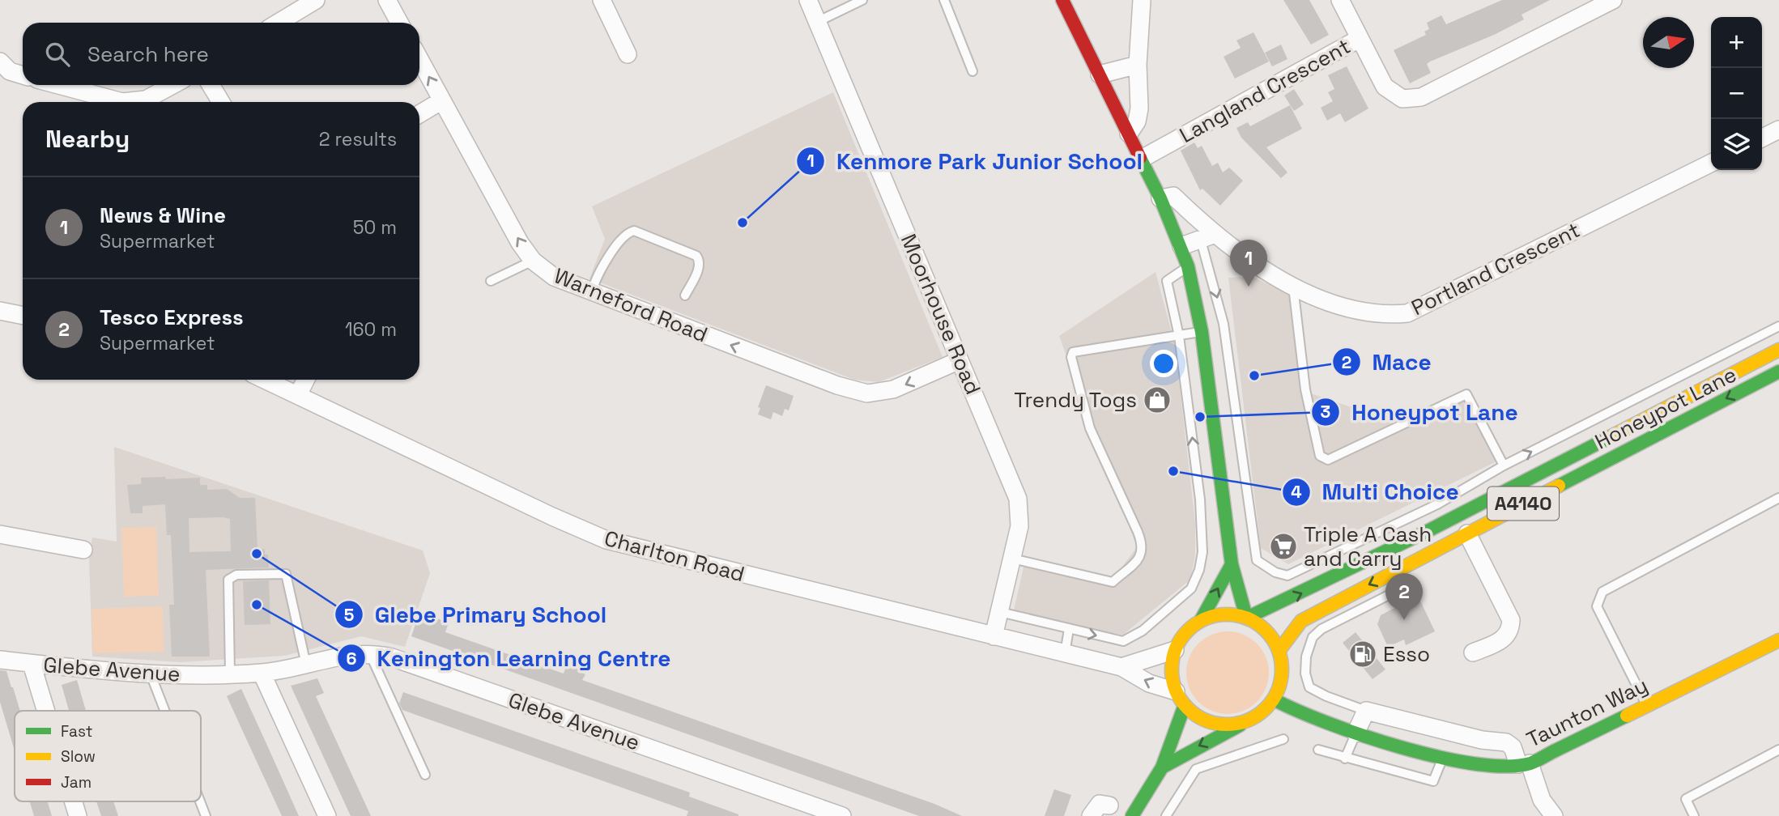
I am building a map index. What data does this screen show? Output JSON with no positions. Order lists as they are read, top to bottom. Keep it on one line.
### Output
{"streets":{"main road":["Honeypot Lane","A4140","Taunton Way"],"street":["Langland Crescent","Portland Crescent","Warneford Road","Moorhouse Road","Charlton Road","Glebe Avenue"]},"crossings":[["Warneford Road","Moorhouse Road"],["Moorhouse Road","Charlton Road"],["Honeypot Lane","Charlton Road"],["Honeypot Lane","Taunton Way"],["Charlton Road","Taunton Way"]],"one_way":["Warneford Road"],"places":{"other":["Kenmore Park Junior School","Mace","Honeypot Lane","Multi Choice","Glebe Primary School","Kenington Learning Centre"],"shop":["Trendy Togs"],"supermarket":["Triple A Cash and Carry"],"fuel station":["Esso"]},"legend":["Fast","Slow","Jam"],"north":"right","page":{"map_buttons":["+","−"],"search":"Search here","heading":["Nearby","2 results"],"list":[{"mark":"1","name":"News & Wine","note":"Supermarket","value":"50 m"},{"mark":"2","name":"Tesco Express","note":"Supermarket","value":"160 m"}],"pins":["1","2"]}}
